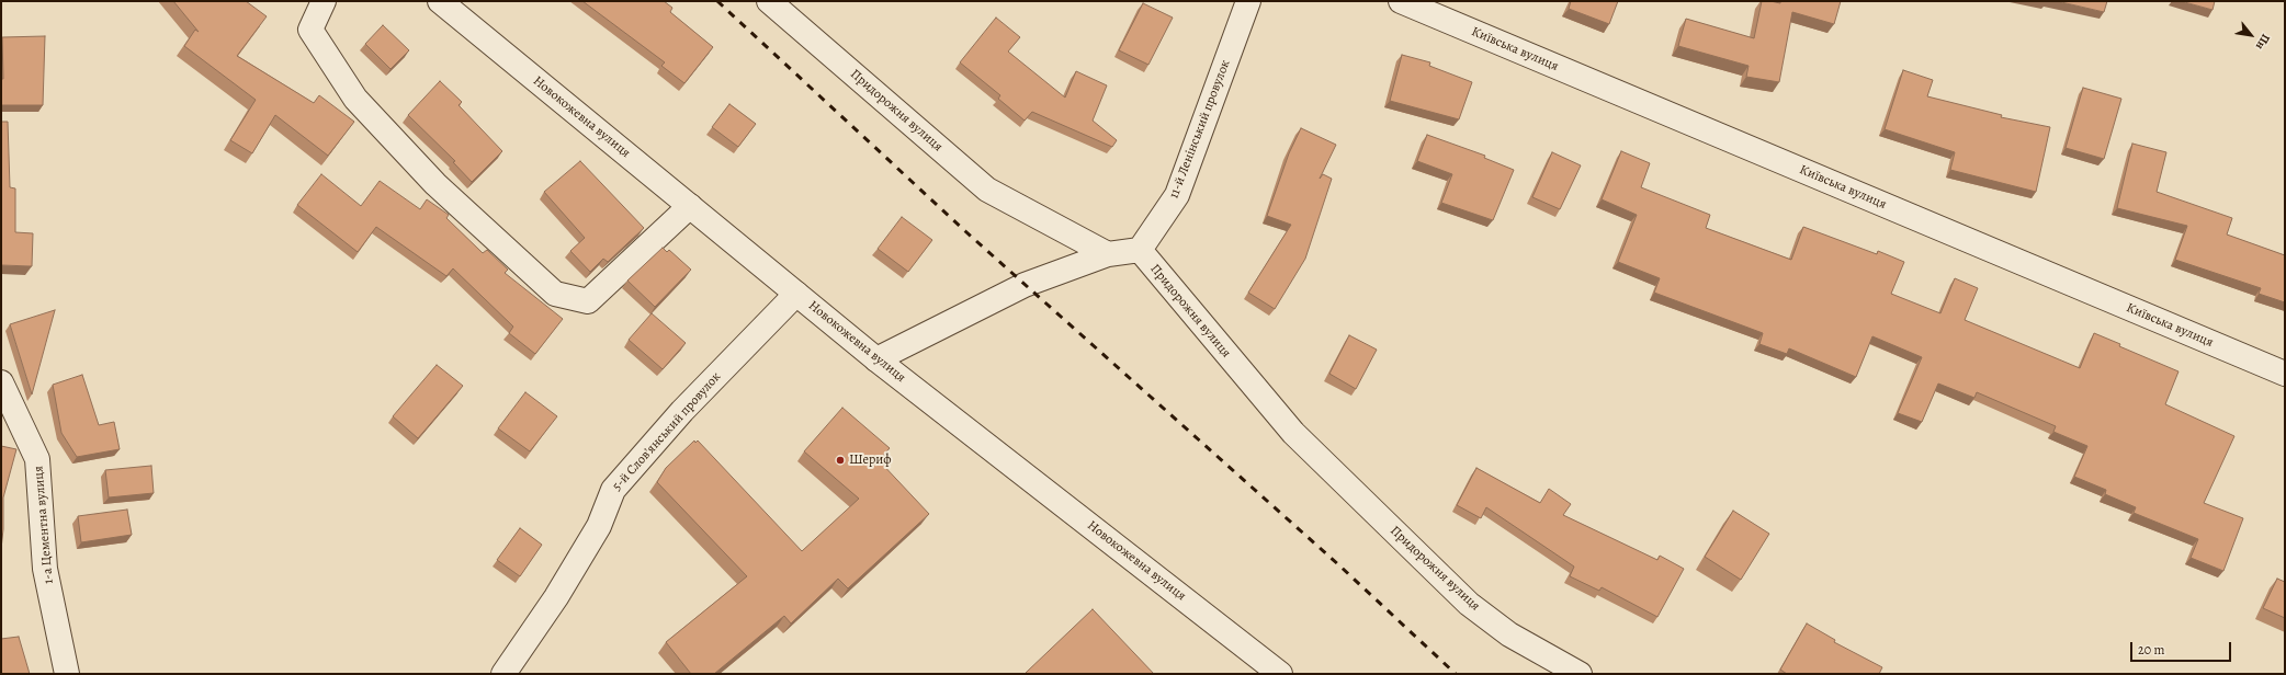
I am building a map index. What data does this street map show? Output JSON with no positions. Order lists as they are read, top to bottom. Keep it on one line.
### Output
{"streets":{"street":["Київська вулиця","Придорожня вулиця","Новокожевна вулиця","11-й Ленінський провулок","5-й Слов’янський провулок","1-а Цементна вулиця"]},"crossings":[["Придорожня вулиця","11-й Ленінський провулок"],["Новокожевна вулиця","5-й Слов’янський провулок"]],"places":["Шериф"],"scale_bar":"20 m","north":"bottom right"}
